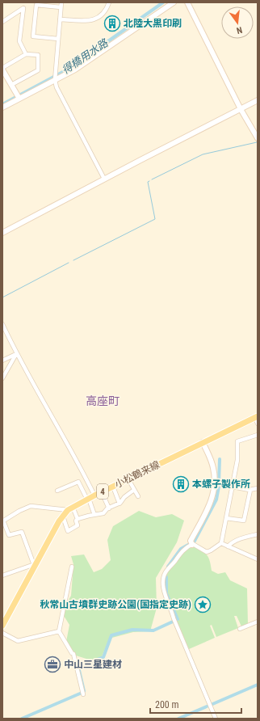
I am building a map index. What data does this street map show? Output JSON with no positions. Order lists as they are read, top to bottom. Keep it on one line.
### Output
{"streets":{"main road":["小松鶴来線","4"]},"districts":["高座町"],"water":["得橋用水路"],"places":{"building":["北陸大黒印刷","本螺子製作所"],"place":["秋常山古墳群史跡公園(国指定史跡)"],"office":["中山三星建材"]},"scale_bar":"200 m","north":"bottom"}
